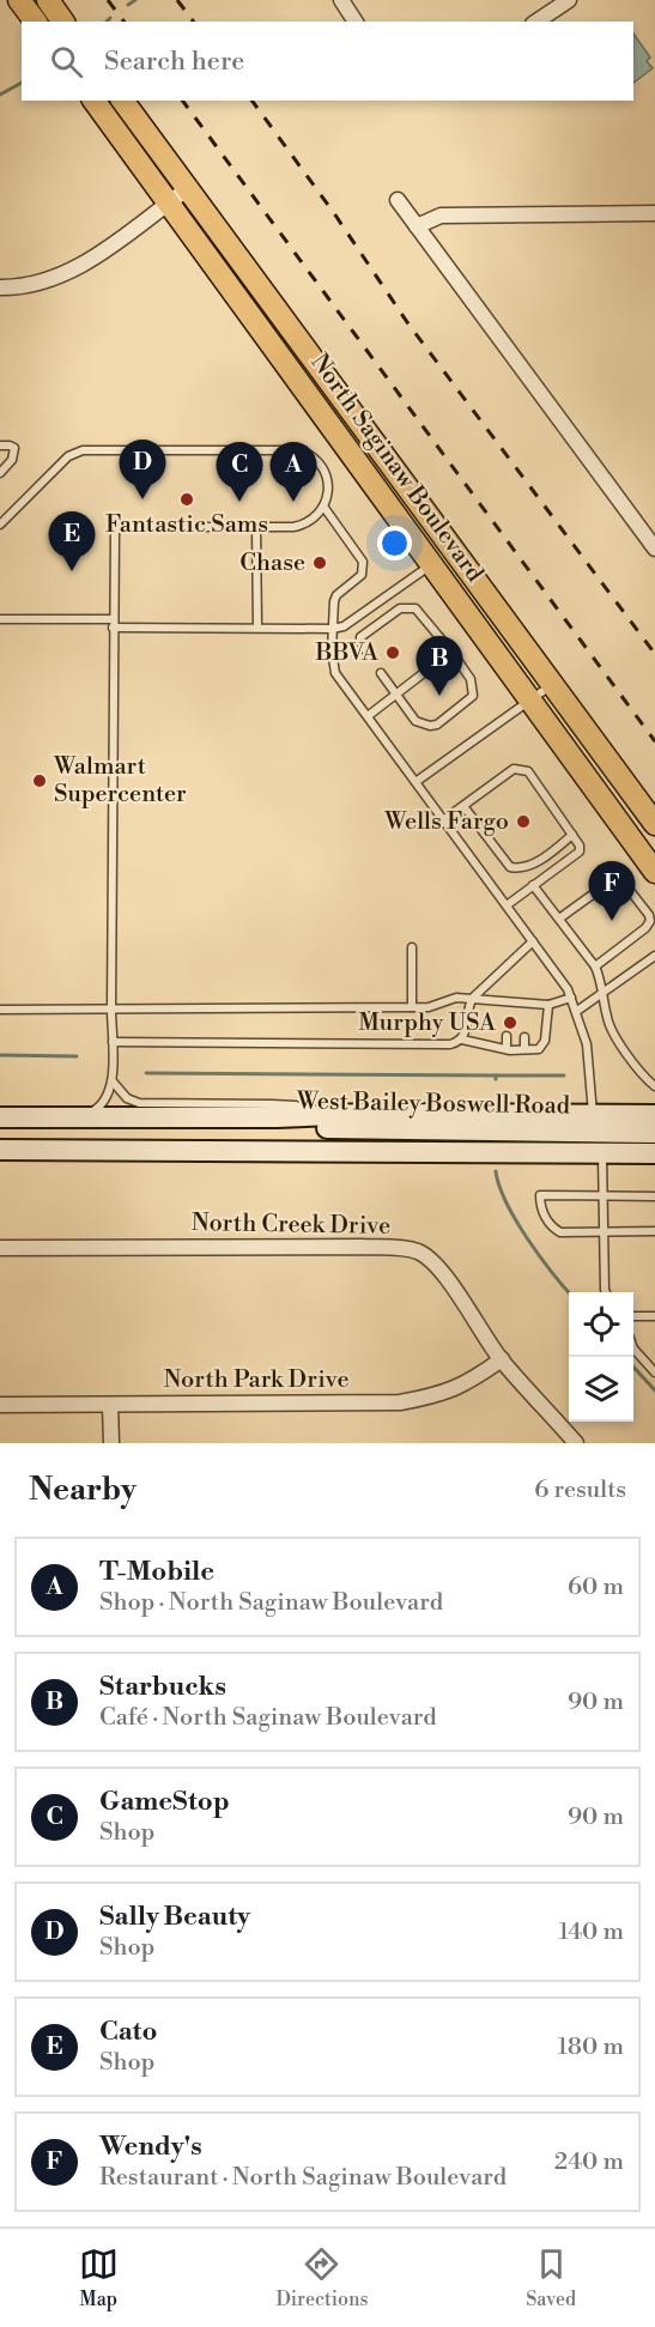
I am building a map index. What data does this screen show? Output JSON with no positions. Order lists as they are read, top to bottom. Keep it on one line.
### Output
{"streets":{"main road":["North Saginaw Boulevard","West Bailey Boswell Road"],"street":["North Creek Drive","North Park Drive"]},"crossings":[["North Creek Drive","North Park Drive"]],"places":["Fantastic Sams","Chase","BBVA","Walmart Supercenter","Wells Fargo","Murphy USA"],"page":{"search":"Search here","pins":["D","A","C","E","B","F"],"heading":["Nearby","6 results"],"list":[{"mark":"A","name":"T-Mobile","note":"Shop · North Saginaw Boulevard","value":"60 m"},{"mark":"B","name":"Starbucks","note":"Café · North Saginaw Boulevard","value":"90 m"},{"mark":"C","name":"GameStop","note":"Shop","value":"90 m"},{"mark":"D","name":"Sally Beauty","note":"Shop","value":"140 m"},{"mark":"E","name":"Cato","note":"Shop","value":"180 m"},{"mark":"F","name":"Wendy's","note":"Restaurant · North Saginaw Boulevard","value":"240 m"}],"nav":["Map","Directions","Saved"]}}
